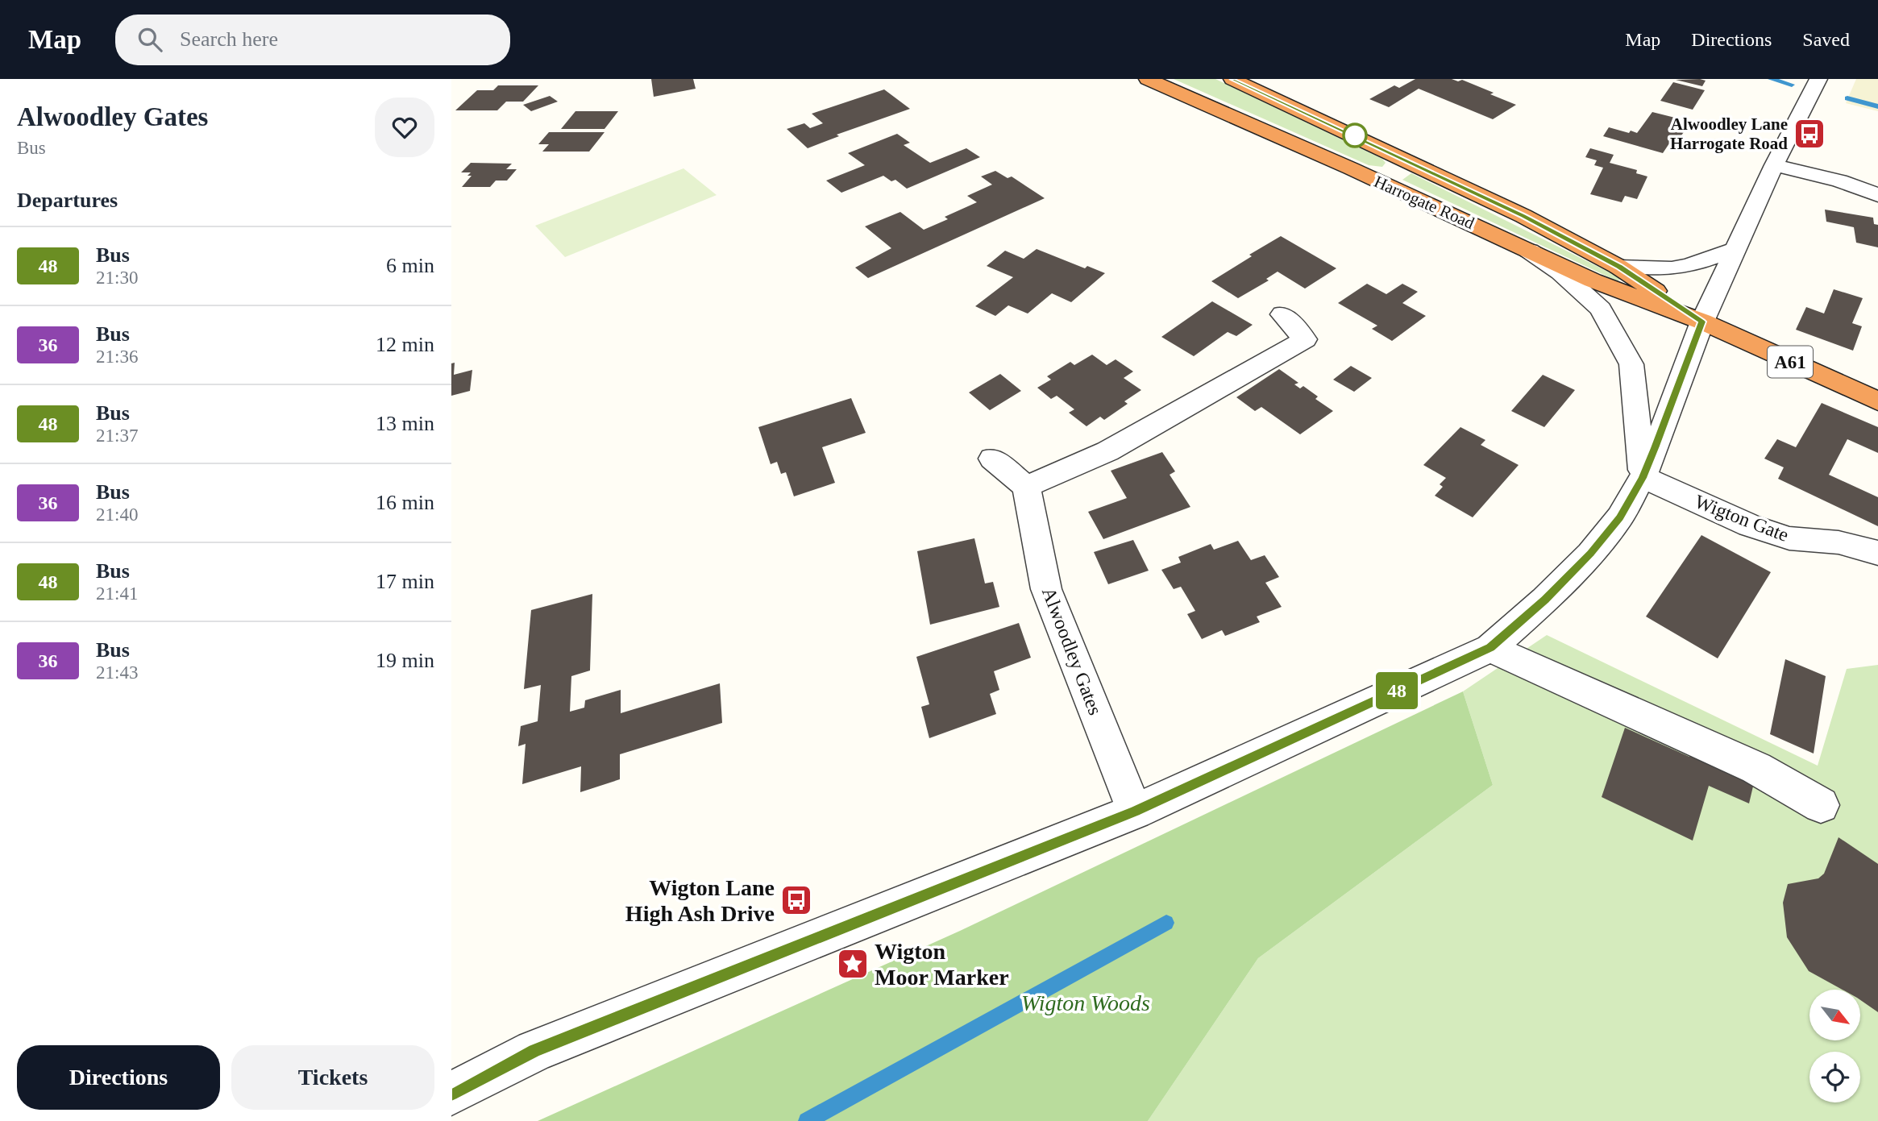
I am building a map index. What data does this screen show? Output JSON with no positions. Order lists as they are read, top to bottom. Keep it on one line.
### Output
{"streets":{"highway":["Harrogate Road","A61"],"street":["Wigton Gate","Alwoodley Gates"]},"parks":["Wigton Woods"],"places":{"bus stop":["Alwoodley Lane Harrogate Road","Wigton Lane High Ash Drive"],"place":["Wigton Moor Marker"]},"lines":["bus line 48"],"north":"bottom right","page":{"header":"Map","search":"Search here","nav":["Map","Directions","Saved"],"heading":[["Alwoodley Gates","Bus"],"Departures"],"on_map":"48","list":[{"mark":"48","name":"Bus","note":"21:30","value":"6 min"},{"mark":"36","name":"Bus","note":"21:36","value":"12 min"},{"mark":"48","name":"Bus","note":"21:37","value":"13 min"},{"mark":"36","name":"Bus","note":"21:40","value":"16 min"},{"mark":"48","name":"Bus","note":"21:41","value":"17 min"},{"mark":"36","name":"Bus","note":"21:43","value":"19 min"}],"buttons":["Directions","Tickets"]}}
